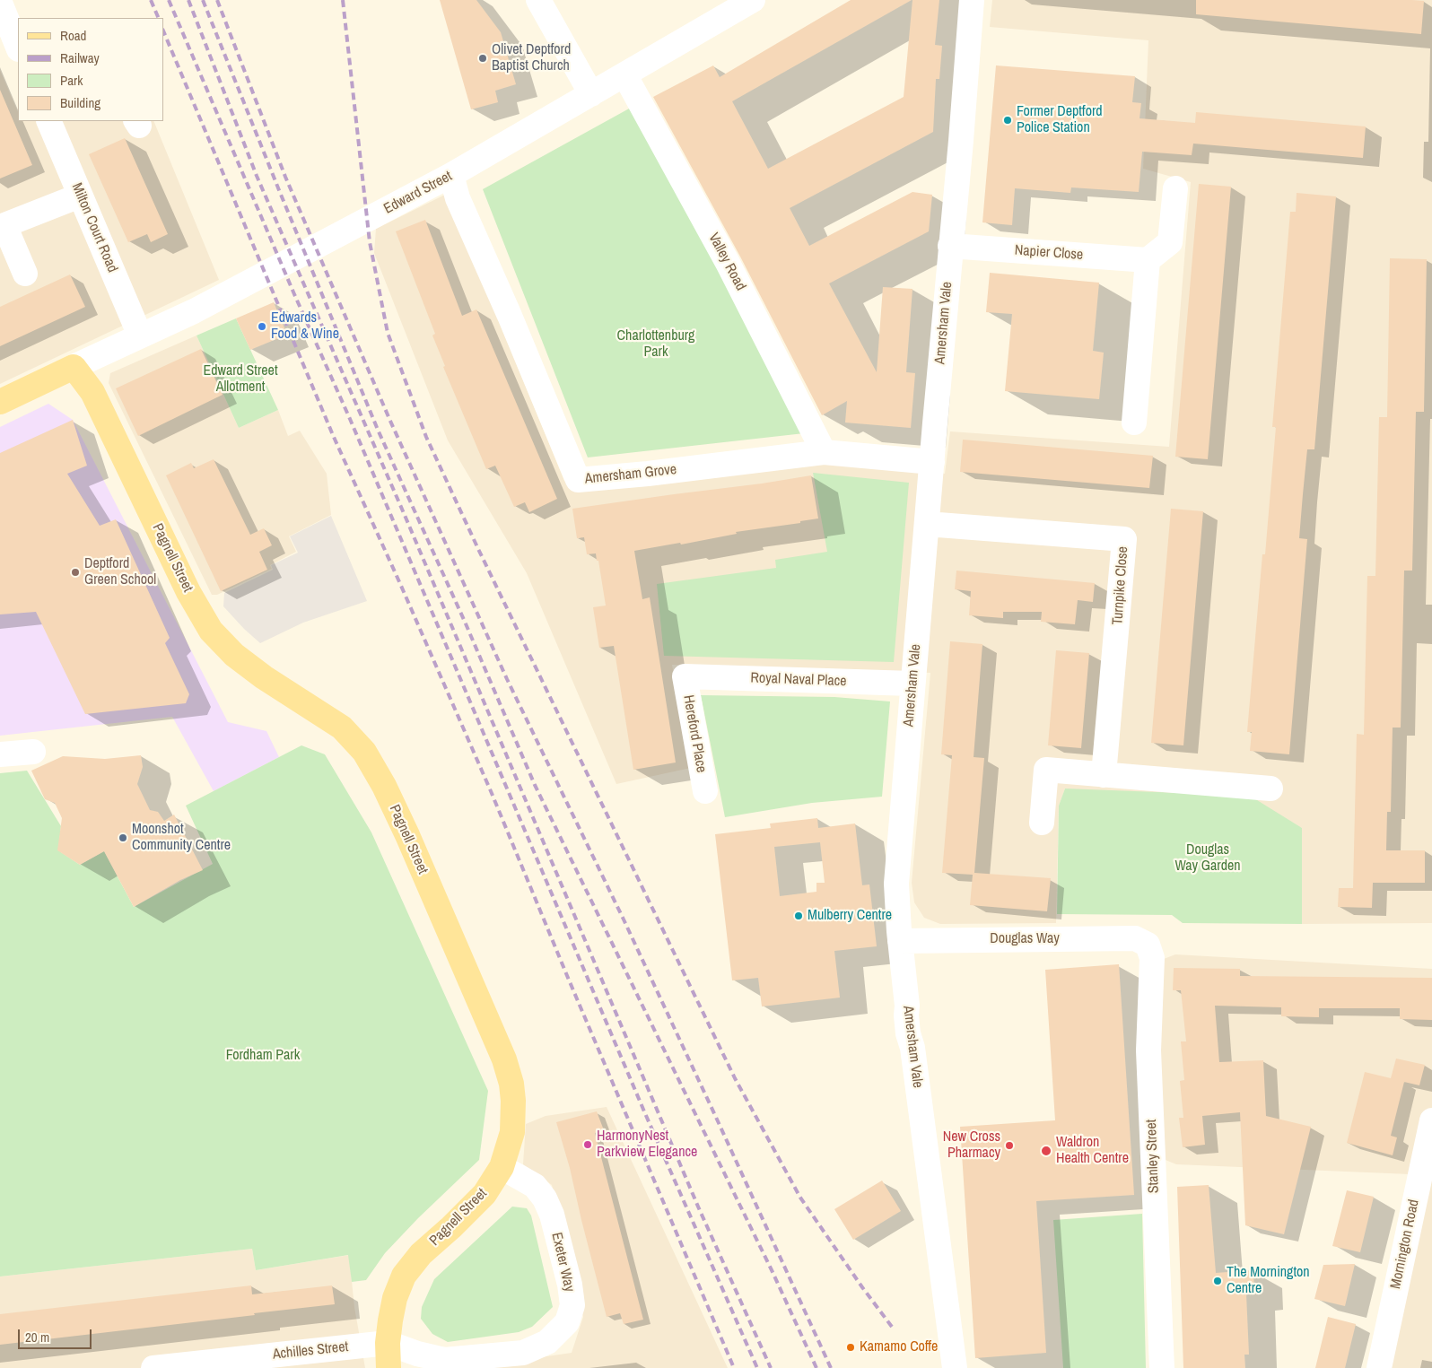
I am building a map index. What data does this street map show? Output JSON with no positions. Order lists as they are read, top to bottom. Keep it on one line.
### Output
{"streets":{"main road":["Pagnell Street"],"street":["Edward Street","Milton Court Road","Napier Close","Valley Road","Amersham Vale","Amersham Grove","Turnpike Close","Royal Naval Place","Hereford Place","Douglas Way","Stanley Street","Mornington Road","Exeter Way","Achilles Street"]},"crossings":[["Edward Street","Milton Court Road"],["Edward Street","Valley Road"],["Edward Street","Amersham Grove"],["Edward Street","Pagnell Street"],["Napier Close","Amersham Vale"],["Valley Road","Amersham Grove"],["Amersham Vale","Amersham Grove"],["Amersham Vale","Turnpike Close"],["Amersham Vale","Royal Naval Place"],["Amersham Vale","Douglas Way"],["Pagnell Street","Exeter Way"],["Pagnell Street","Achilles Street"],["Royal Naval Place","Hereford Place"],["Douglas Way","Stanley Street"],["Exeter Way","Achilles Street"]],"parks":["Charlottenburg Park","Edward Street Allotment","Douglas Way Garden","Fordham Park"],"places":["Olivet Deptford Baptist Church","Former Deptford Police Station","Edwards Food & Wine","Deptford Green School","Moonshot Community Centre","Mulberry Centre","HarmonyNest Parkview Elegance","New Cross Pharmacy","Waldron Health Centre","The Mornington Centre","Kamamo Coffe"],"legend":["Road","Railway","Park","Building"],"scale_bar":"20 m"}
